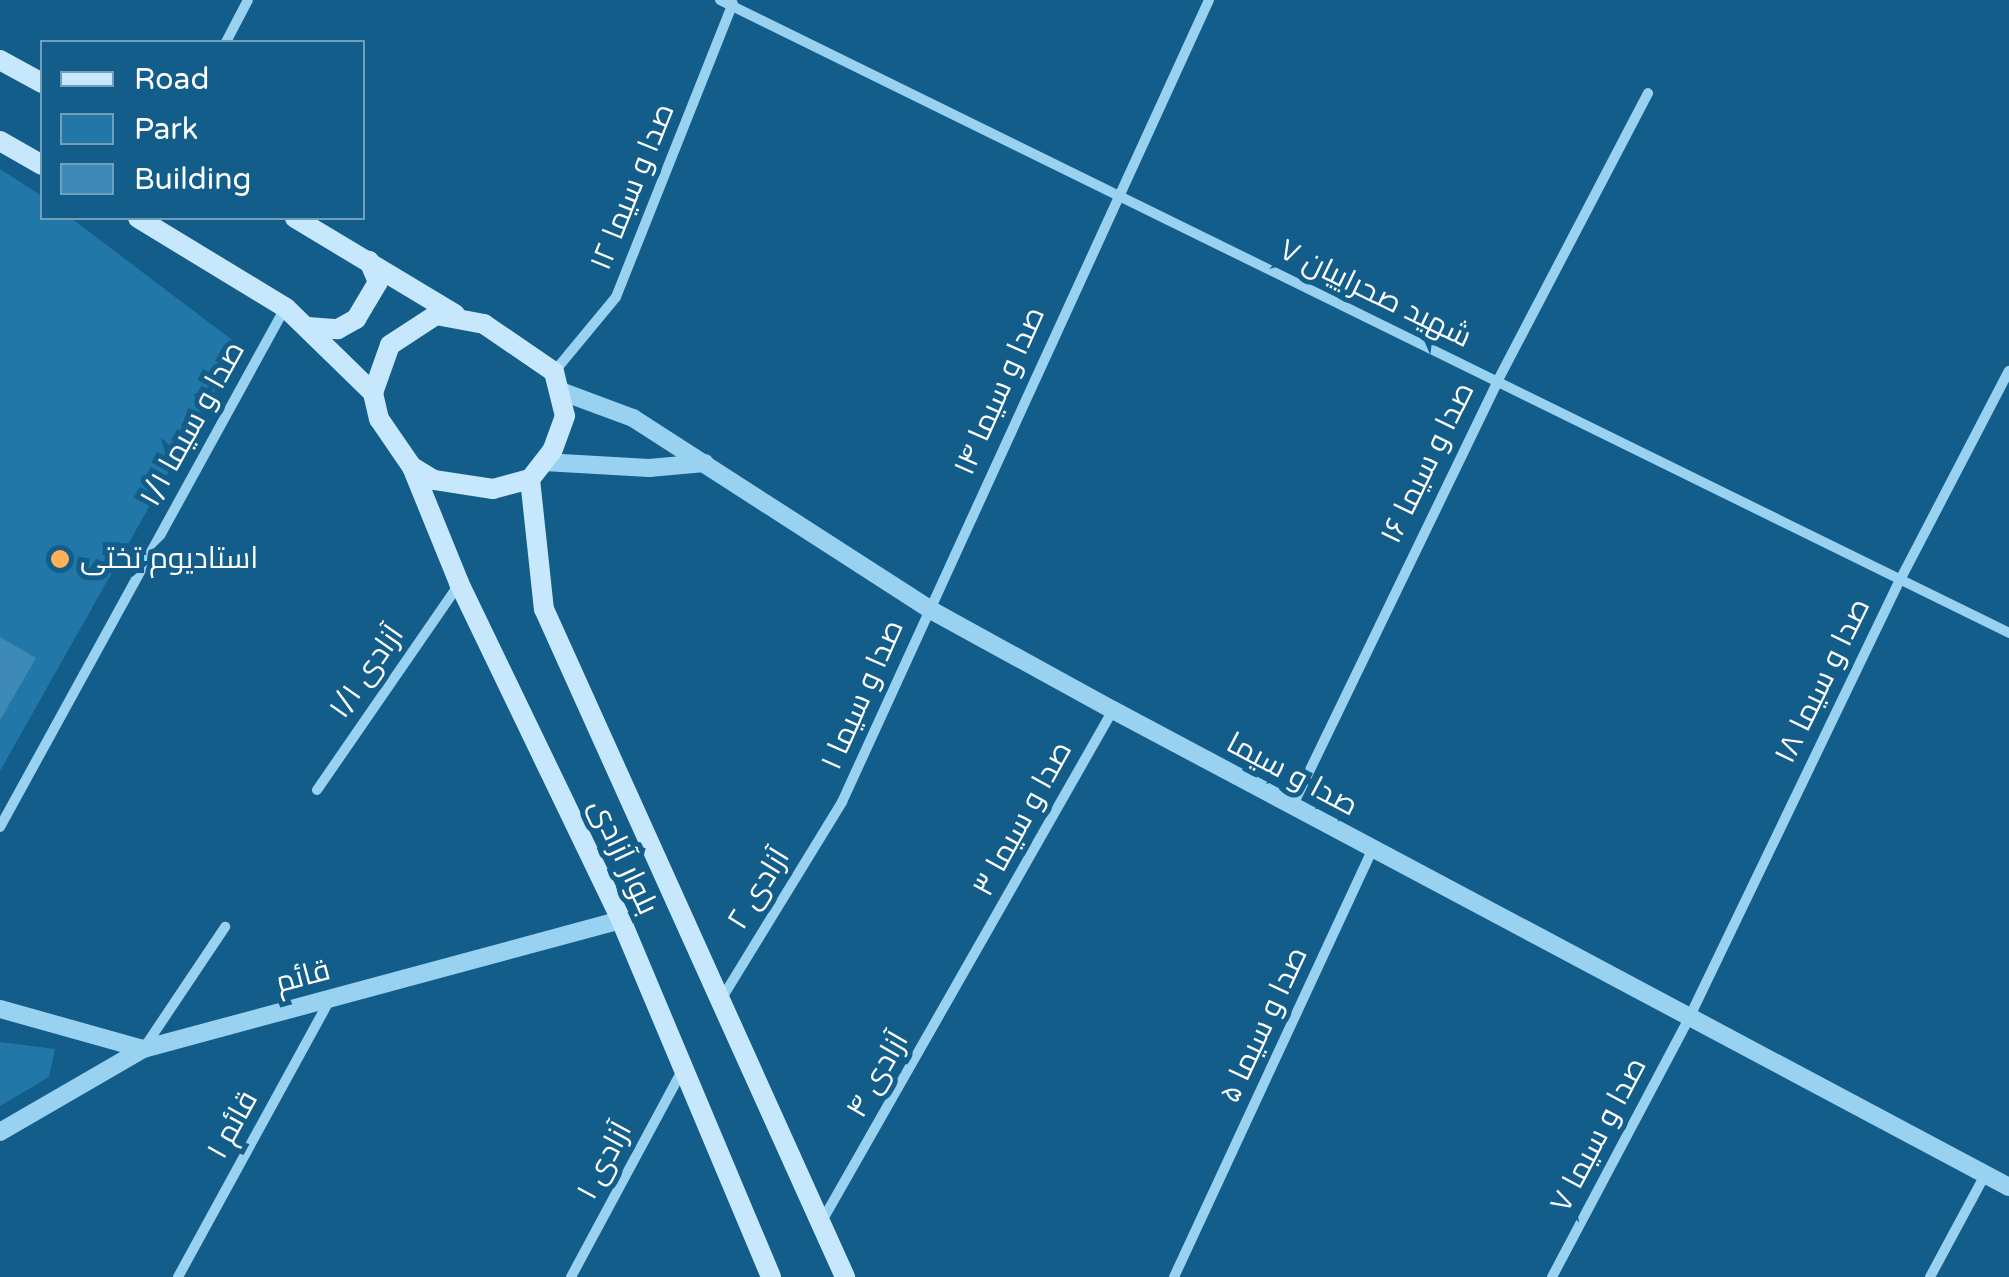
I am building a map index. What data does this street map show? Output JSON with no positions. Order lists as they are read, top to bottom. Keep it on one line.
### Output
{"streets":{"main road":["بلوار آزادی"],"street":["صدا و سیما ۱۲","شهید صحراییان ۷","صدا و سیما ۱۴","صدا و سیما ۱/۱","صدا و سیما ۱۶","آزادی ۱/۱","صدا و سیما ۱۸","صدا و سیما ۱","صدا و سیما","صدا و سیما ۳","آزادی ۲","قائم","صدا و سیما ۵","آزادی ۴","قائم ۱","صدا و سیما ۷","آزادی ۱"]},"crossings":[["صدا و سیما ۱۲","شهید صحراییان ۷"],["صدا و سیما ۱۲","صدا و سیما"],["صدا و سیما ۱۲","بلوار آزادی"],["شهید صحراییان ۷","صدا و سیما ۱۴"],["شهید صحراییان ۷","صدا و سیما ۱۶"],["شهید صحراییان ۷","صدا و سیما ۱۸"],["صدا و سیما ۱۴","صدا و سیما ۱"],["صدا و سیما ۱۴","صدا و سیما"],["صدا و سیما ۱۶","صدا و سیما"],["آزادی ۱/۱","بلوار آزادی"],["صدا و سیما ۱۸","صدا و سیما"],["صدا و سیما ۱۸","صدا و سیما ۷"],["صدا و سیما ۱","صدا و سیما"],["صدا و سیما ۱","آزادی ۲"],["صدا و سیما","صدا و سیما ۳"],["صدا و سیما","بلوار آزادی"],["صدا و سیما","صدا و سیما ۵"],["صدا و سیما","صدا و سیما ۷"],["صدا و سیما ۳","آزادی ۴"],["بلوار آزادی","آزادی ۲"],["بلوار آزادی","قائم"],["بلوار آزادی","آزادی ۴"],["بلوار آزادی","آزادی ۱"],["قائم","قائم ۱"]],"places":["استادیوم تختی"],"legend":["Road","Park","Building"]}
